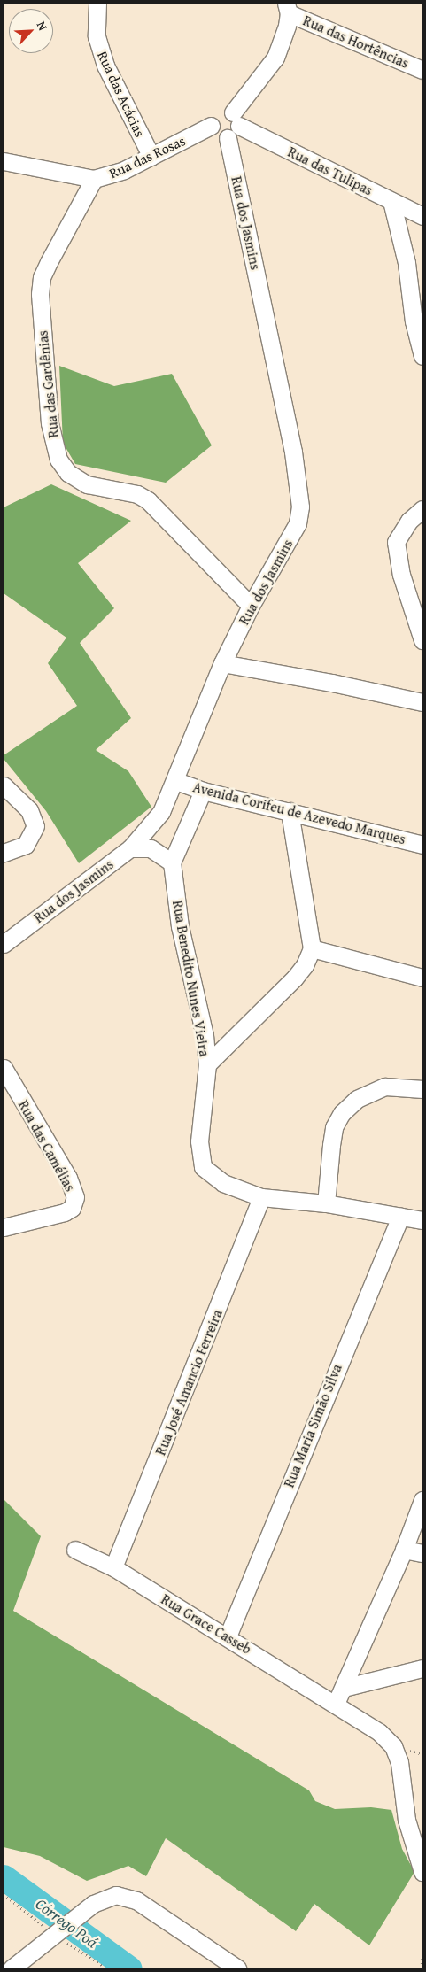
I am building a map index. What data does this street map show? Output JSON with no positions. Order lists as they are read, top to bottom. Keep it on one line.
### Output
{"streets":{"street":["Rua das Hortências","Rua das Acácias","Rua das Rosas","Rua das Tulipas","Rua dos Jasmins","Rua das Gardênias","Avenida Corifeu de Azevedo Marques","Rua Benedito Nunes Vieira","Rua das Camélias","Rua José Amancio Ferreira","Rua Maria Simão Silva","Rua Grace Casseb"]},"crossings":[["Rua das Acácias","Rua das Rosas"],["Rua das Rosas","Rua das Tulipas"],["Rua das Rosas","Rua das Gardênias"],["Rua das Tulipas","Rua dos Jasmins"],["Rua dos Jasmins","Rua das Gardênias"],["Rua dos Jasmins","Avenida Corifeu de Azevedo Marques"],["Rua Benedito Nunes Vieira","Rua José Amancio Ferreira"],["Rua José Amancio Ferreira","Rua Grace Casseb"],["Rua Maria Simão Silva","Rua Grace Casseb"]],"water":["Córrego Poá"],"north":"top right"}
